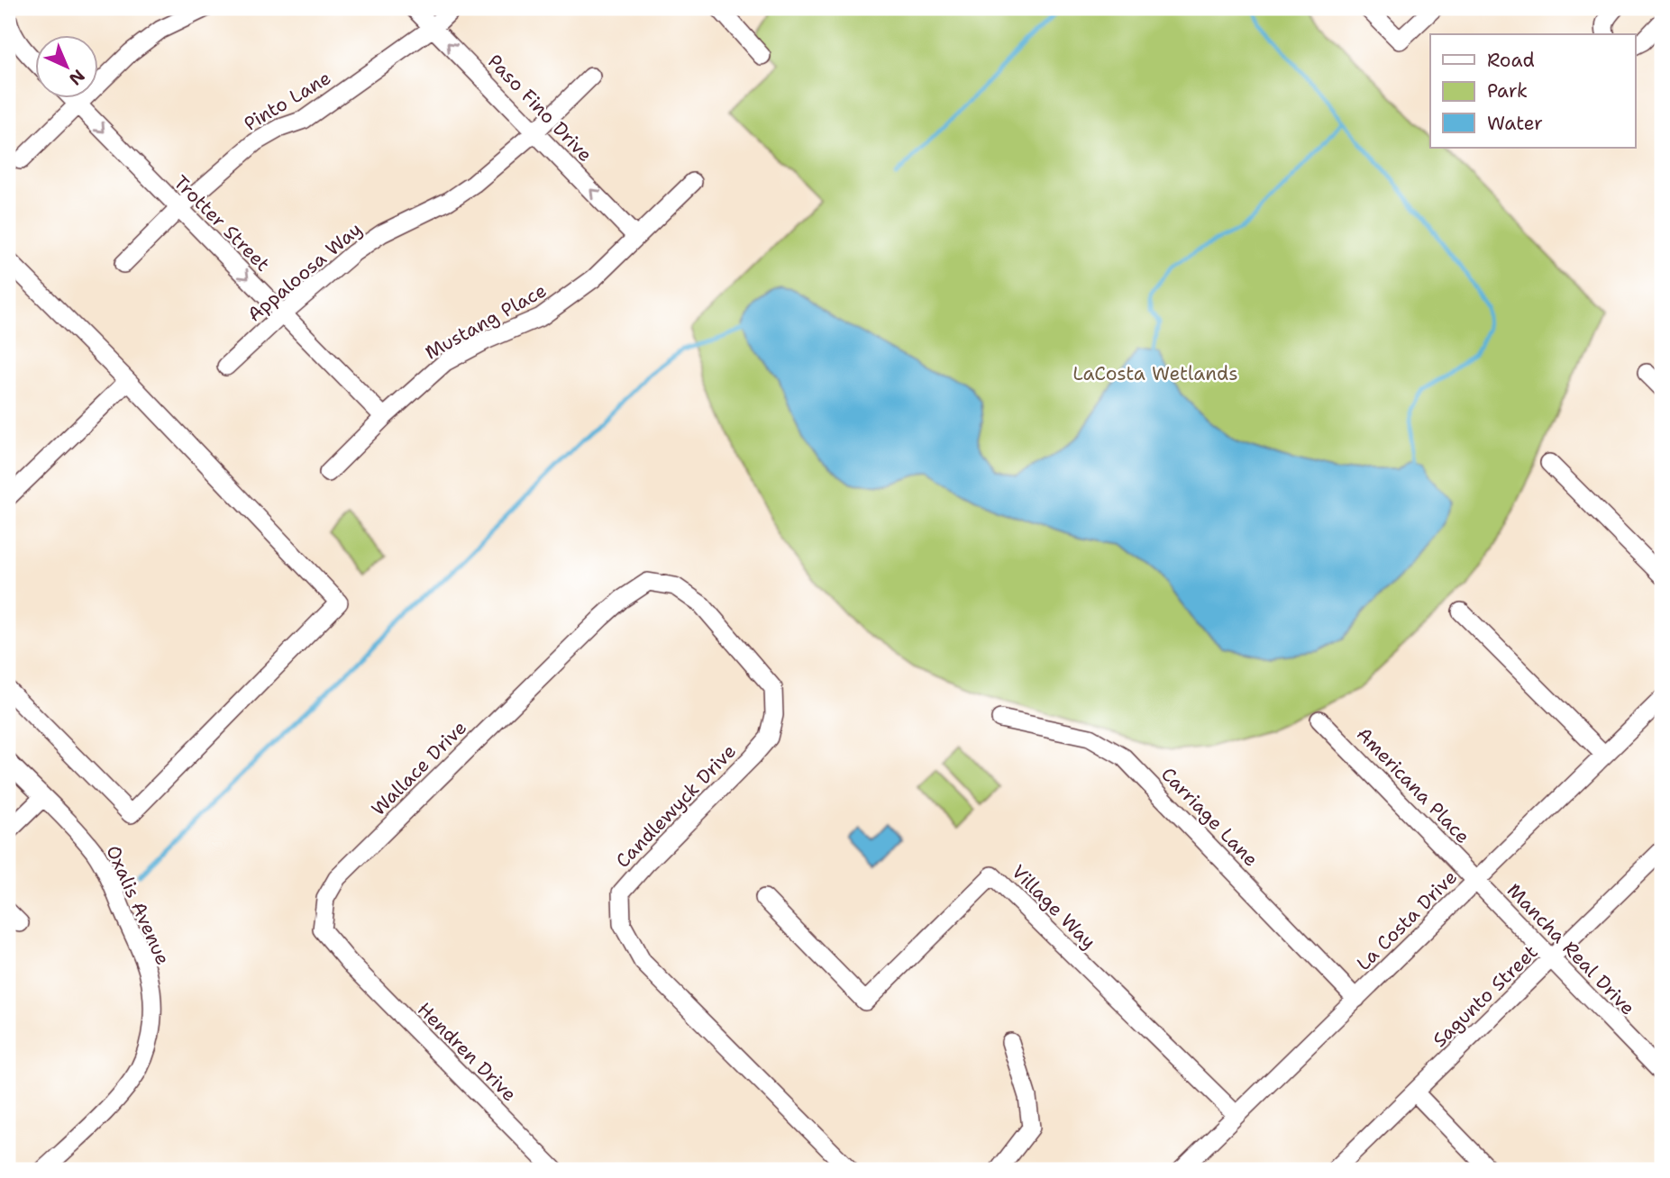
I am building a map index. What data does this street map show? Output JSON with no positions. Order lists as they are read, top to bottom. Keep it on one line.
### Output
{"streets":{"street":["Pinto Lane","Paso Fino Drive","Trotter Street","Appaloosa Way","Mustang Place","Wallace Drive","Americana Place","Candlewyck Drive","Carriage Lane","Oxalis Avenue","Village Way","La Costa Drive","Mancha Real Drive","Sagunto Street","Hendren Drive"]},"crossings":[["Pinto Lane","Paso Fino Drive"],["Pinto Lane","Trotter Street"],["Paso Fino Drive","Appaloosa Way"],["Paso Fino Drive","Mustang Place"],["Trotter Street","Appaloosa Way"],["Trotter Street","Mustang Place"],["Wallace Drive","Candlewyck Drive"],["Wallace Drive","Hendren Drive"],["Americana Place","La Costa Drive"],["Americana Place","Mancha Real Drive"],["Carriage Lane","La Costa Drive"],["Village Way","La Costa Drive"],["La Costa Drive","Mancha Real Drive"],["Mancha Real Drive","Sagunto Street"]],"one_way":["Paso Fino Drive","Trotter Street"],"parks":["LaCosta Wetlands"],"legend":["Road","Park","Water"],"north":"bottom right"}
